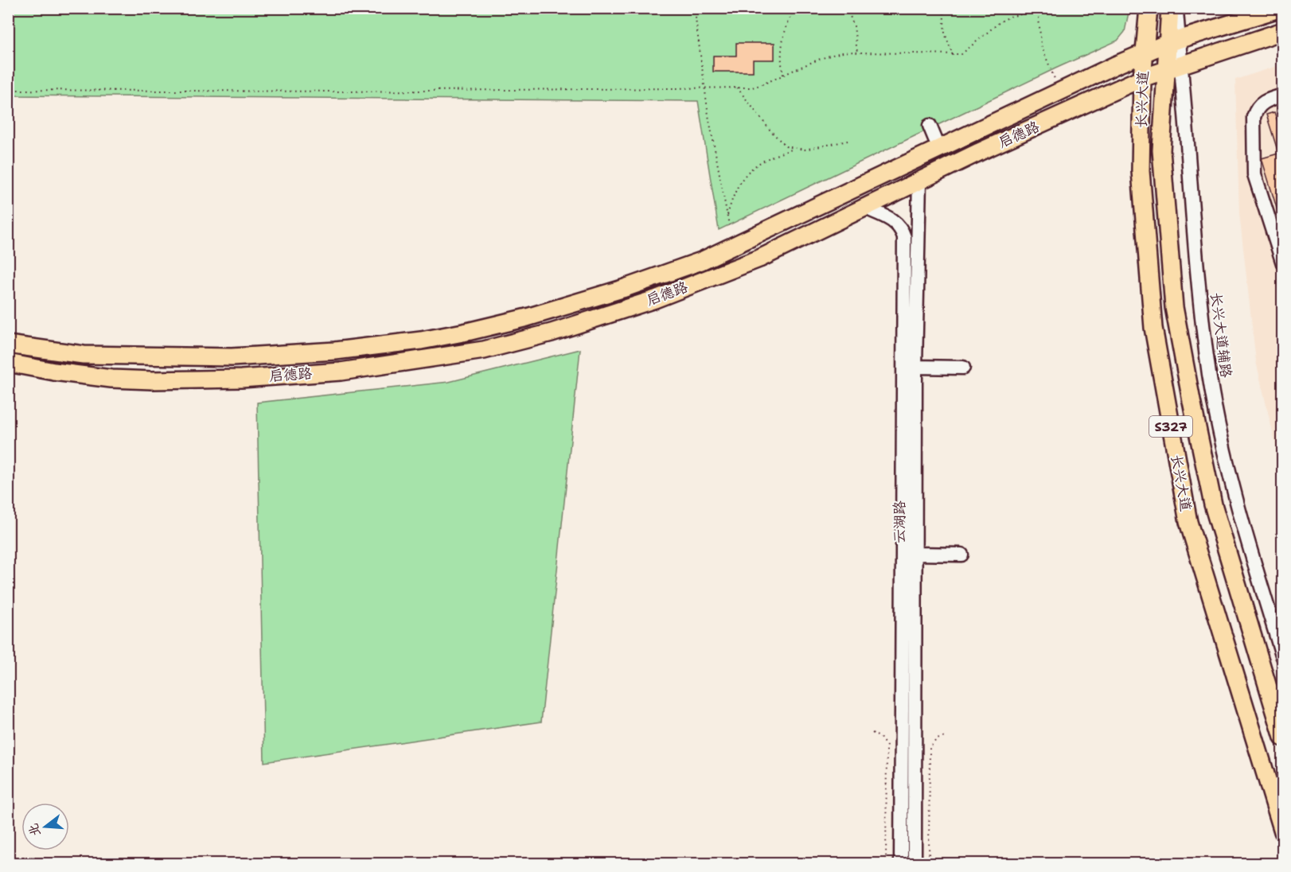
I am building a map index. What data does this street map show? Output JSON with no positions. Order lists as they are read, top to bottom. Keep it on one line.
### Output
{"streets":{"main road":["长兴大道","启德路","S327"],"street":["长兴大道辅路","云湖路"]},"crossings":[["长兴大道","启德路"],["长兴大道","长兴大道辅路"],["启德路","长兴大道辅路"],["启德路","云湖路"]],"north":"left"}
